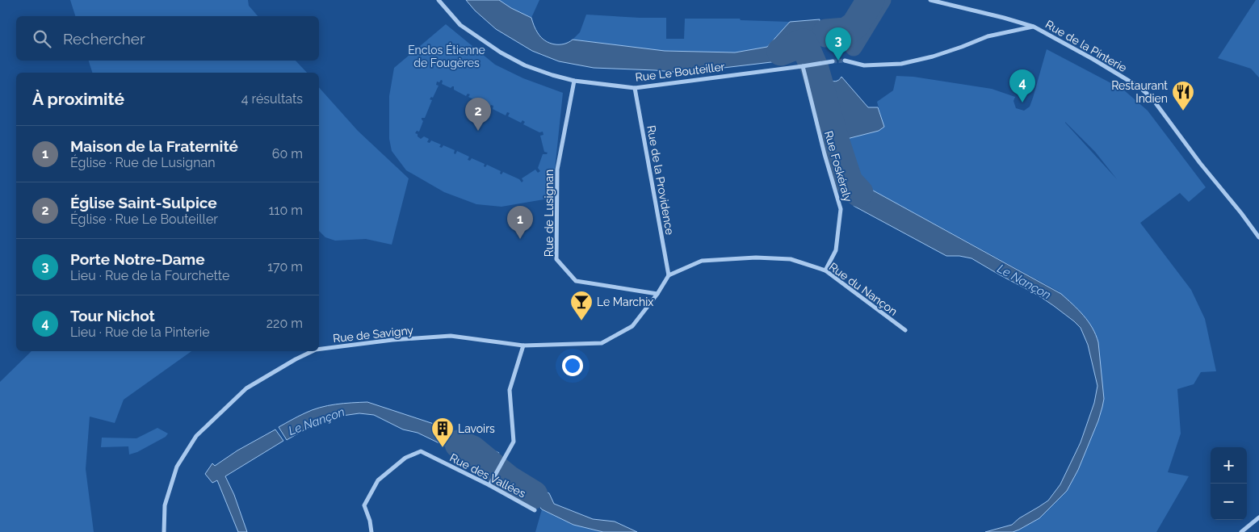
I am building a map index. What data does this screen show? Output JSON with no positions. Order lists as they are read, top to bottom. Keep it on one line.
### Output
{"streets":{"street":["Rue de la Pinterie","Rue Le Bouteiller","Rue Foskéraly","Rue de la Providence","Rue de Lusignan","Rue du Nançon","Rue de Savigny","Rue des Vallées"]},"crossings":[["Rue Le Bouteiller","Rue Foskéraly"],["Rue Le Bouteiller","Rue de la Providence"],["Rue Le Bouteiller","Rue de Lusignan"],["Rue Foskéraly","Rue du Nançon"],["Rue de la Providence","Rue du Nançon"],["Rue de la Providence","Rue de Savigny"],["Rue de Lusignan","Rue de Savigny"],["Rue du Nançon","Rue de Savigny"]],"water":["Le Nançon"],"parks":["Enclos Étienne de Fougères"],"places":{"restaurant":["Restaurant Indien"],"bar":["Le Marchix"],"building":["Lavoirs"]},"page":{"search":"Rechercher","pins":["3","4","2","1"],"heading":["À proximité","4 résultats"],"list":[{"mark":"1","name":"Maison de la Fraternité","note":"Église · Rue de Lusignan","value":"60 m"},{"mark":"2","name":"Église Saint-Sulpice","note":"Église · Rue Le Bouteiller","value":"110 m"},{"mark":"3","name":"Porte Notre-Dame","note":"Lieu · Rue de la Fourchette","value":"170 m"},{"mark":"4","name":"Tour Nichot","note":"Lieu · Rue de la Pinterie","value":"220 m"}],"map_buttons":["+","−"]}}
